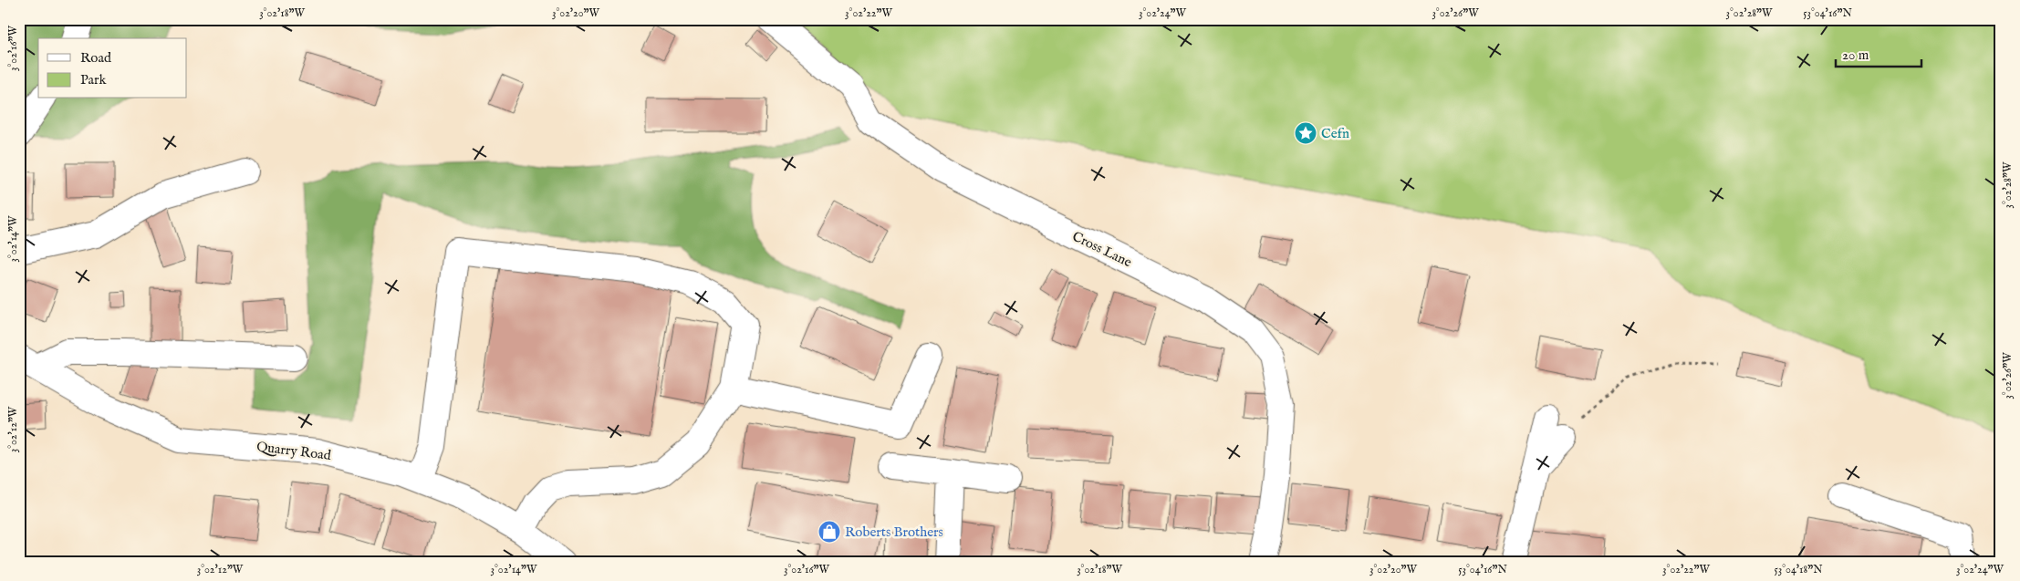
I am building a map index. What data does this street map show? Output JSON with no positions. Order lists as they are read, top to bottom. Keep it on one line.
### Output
{"streets":{"street":["Cross Lane","Quarry Road"]},"places":{"place":["Cefn"],"shop":["Roberts Brothers"]},"legend":["Road","Park"],"scale_bar":"20 m","coordinates":["3°02'18\"W","3°02'20\"W","3°02'22\"W","3°02'24\"W","3°02'26\"W","3°02'28\"W","53°04'16\"N","3°02'16\"W","3°02'14\"W","3°02'12\"W","53°04'18\"N"]}
